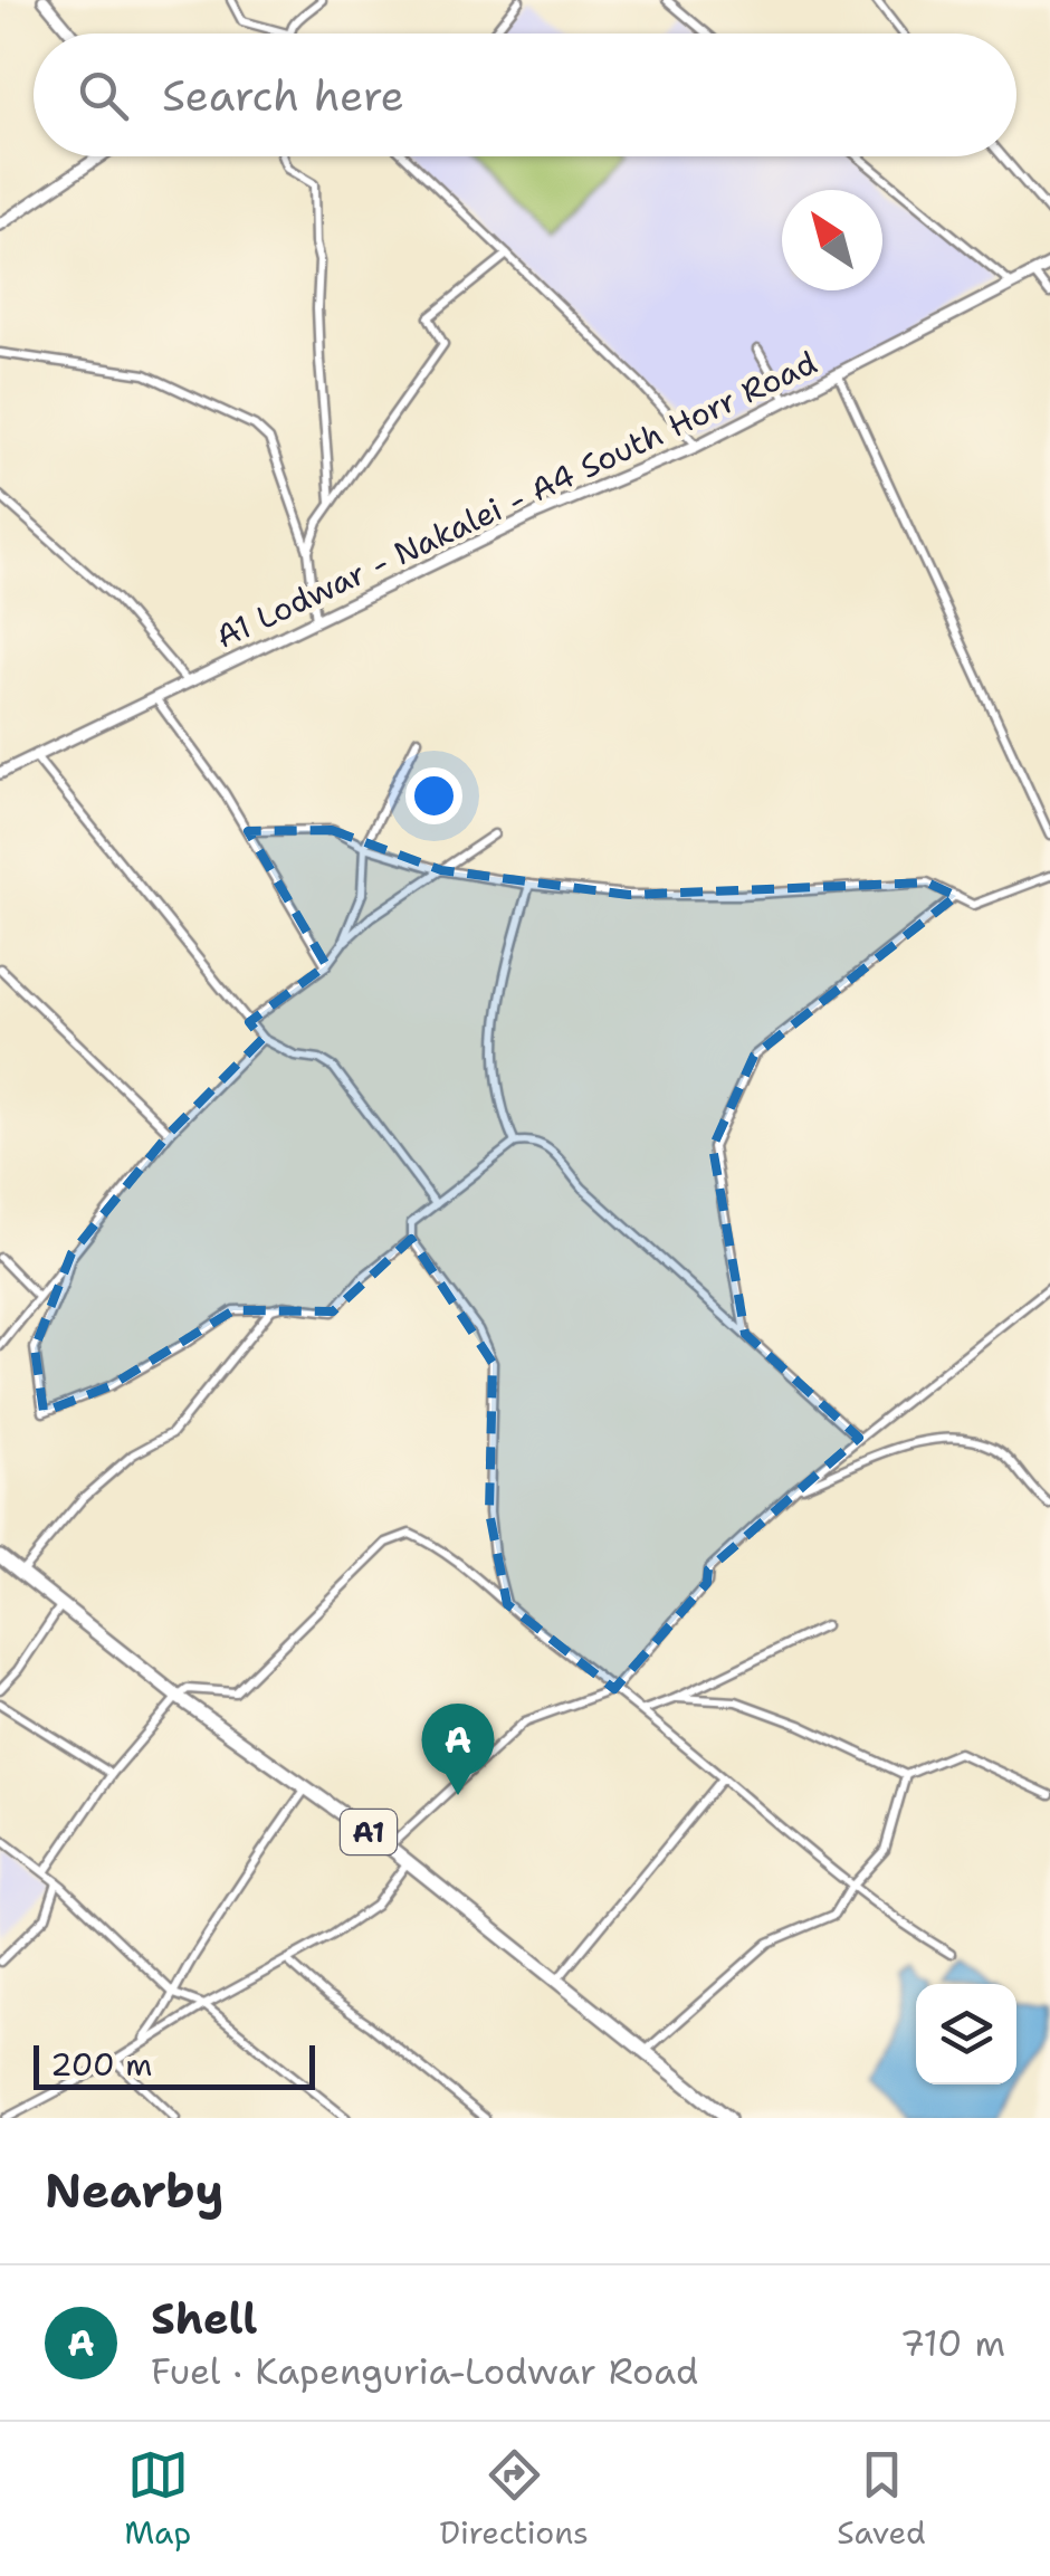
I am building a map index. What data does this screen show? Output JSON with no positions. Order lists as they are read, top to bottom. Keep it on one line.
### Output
{"streets":{"highway":["A1"],"main road":["A1 Lodwar - Nakalei - A4 South Horr Road"]},"scale_bar":"200 m","north":"top left","page":{"search":"Search here","pins":"A","scale":"200 m","heading":"Nearby","list":[{"mark":"A","name":"Shell","note":"Fuel · Kapenguria-Lodwar Road","value":"710 m"}],"nav":["Map","Directions","Saved"]}}
